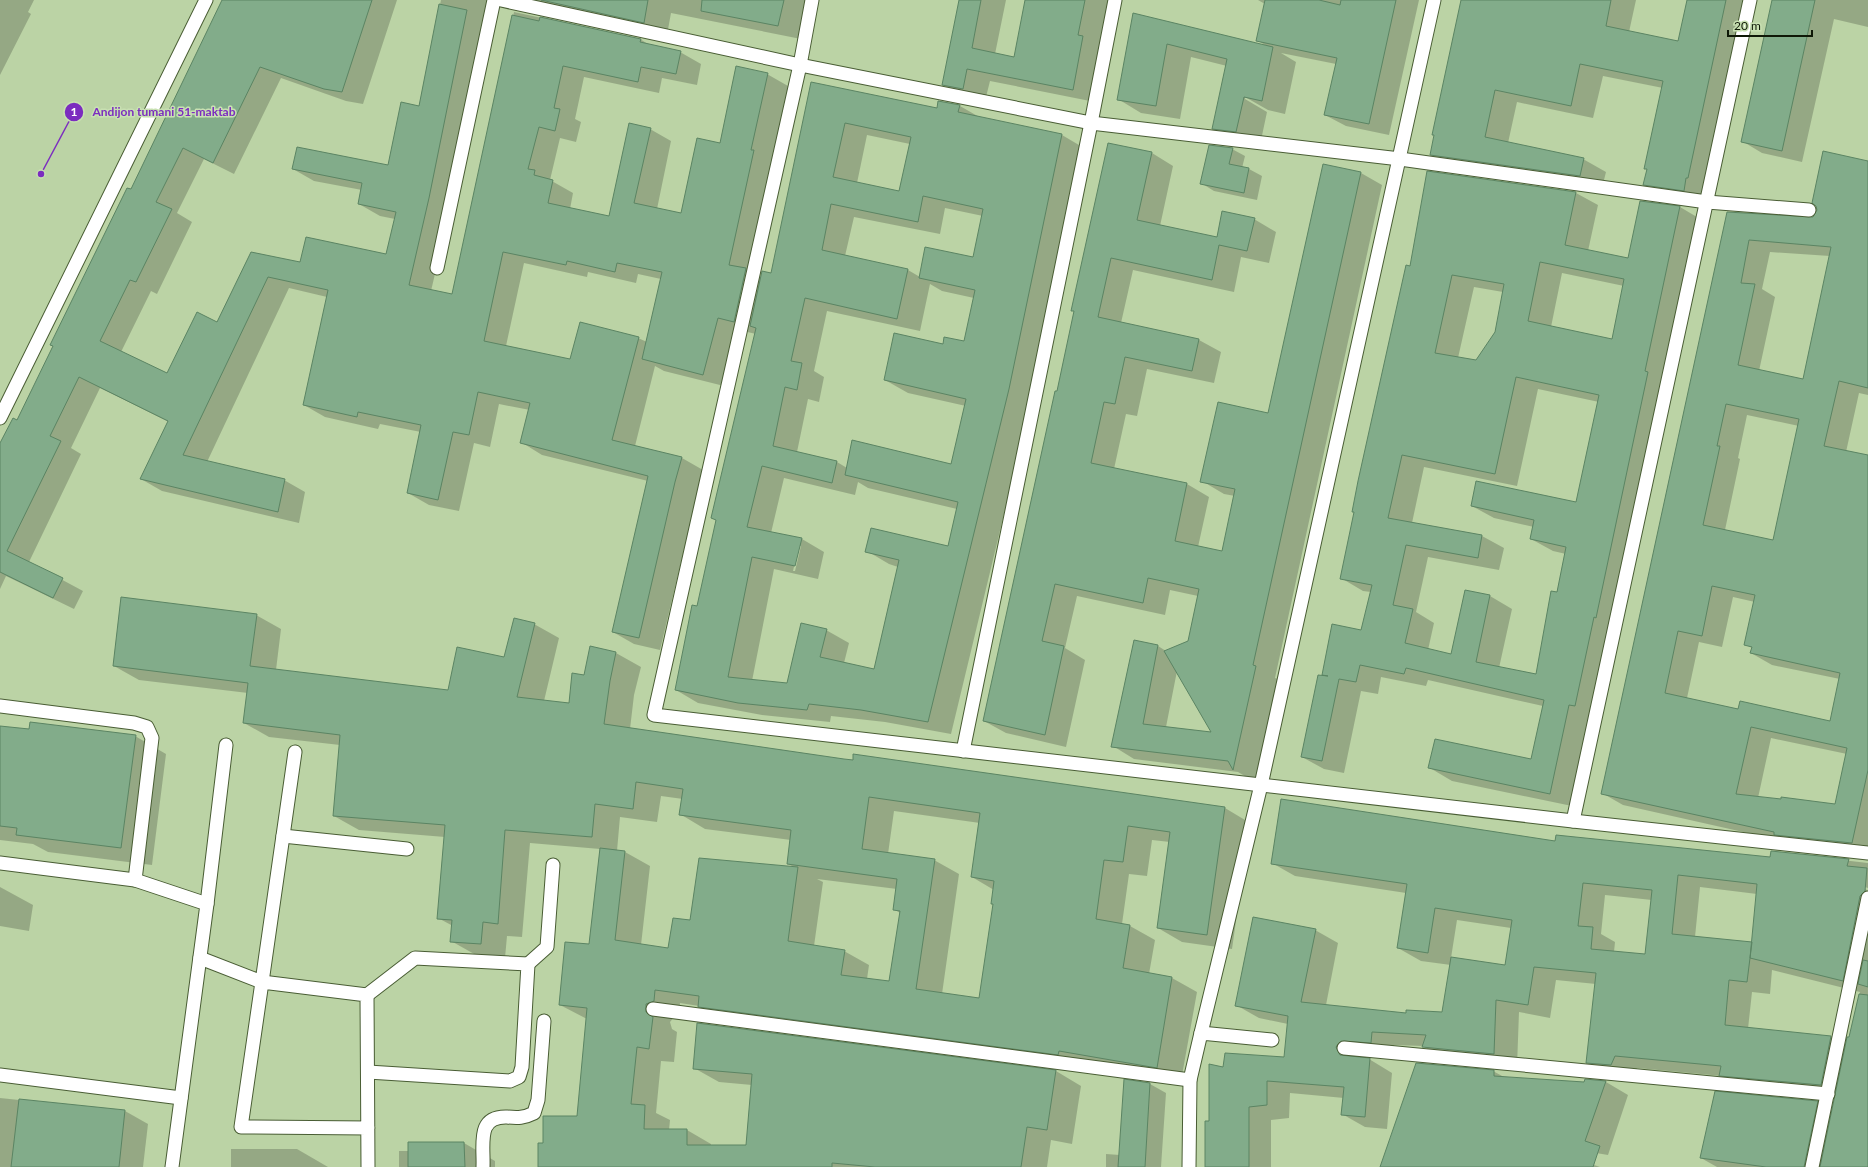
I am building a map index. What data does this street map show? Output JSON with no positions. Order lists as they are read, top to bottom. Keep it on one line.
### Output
{"places":["Andijon tumani 51-maktab"],"scale_bar":"20 m"}
